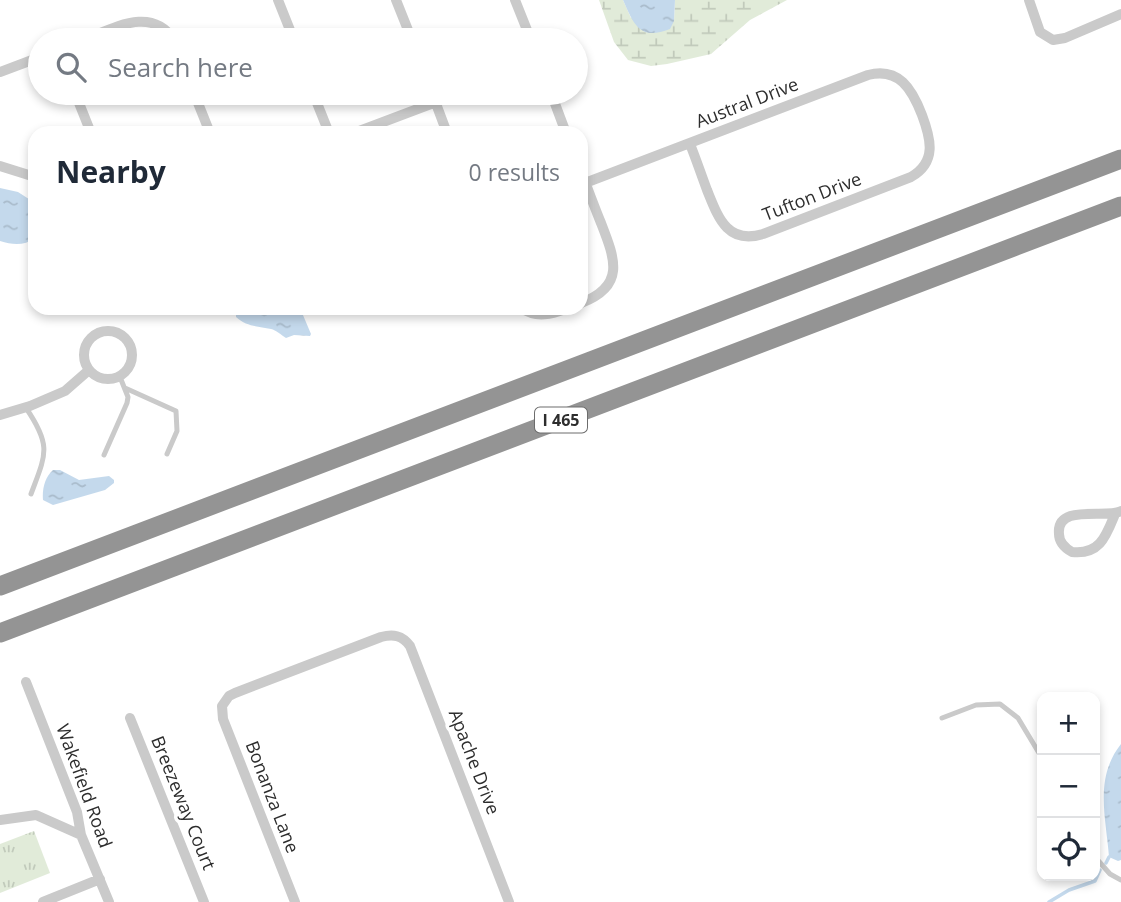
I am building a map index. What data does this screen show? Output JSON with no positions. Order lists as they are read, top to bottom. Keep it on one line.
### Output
{"streets":{"highway":["I 465"],"street":["Austral Drive","Tufton Drive","Apache Drive","Wakefield Road","Bonanza Lane","Breezeway Court"]},"crossings":[["Austral Drive","Tufton Drive"],["Apache Drive","Bonanza Lane"]],"page":{"search":"Search here","heading":["Nearby","0 results"],"map_buttons":["+","−"]}}
